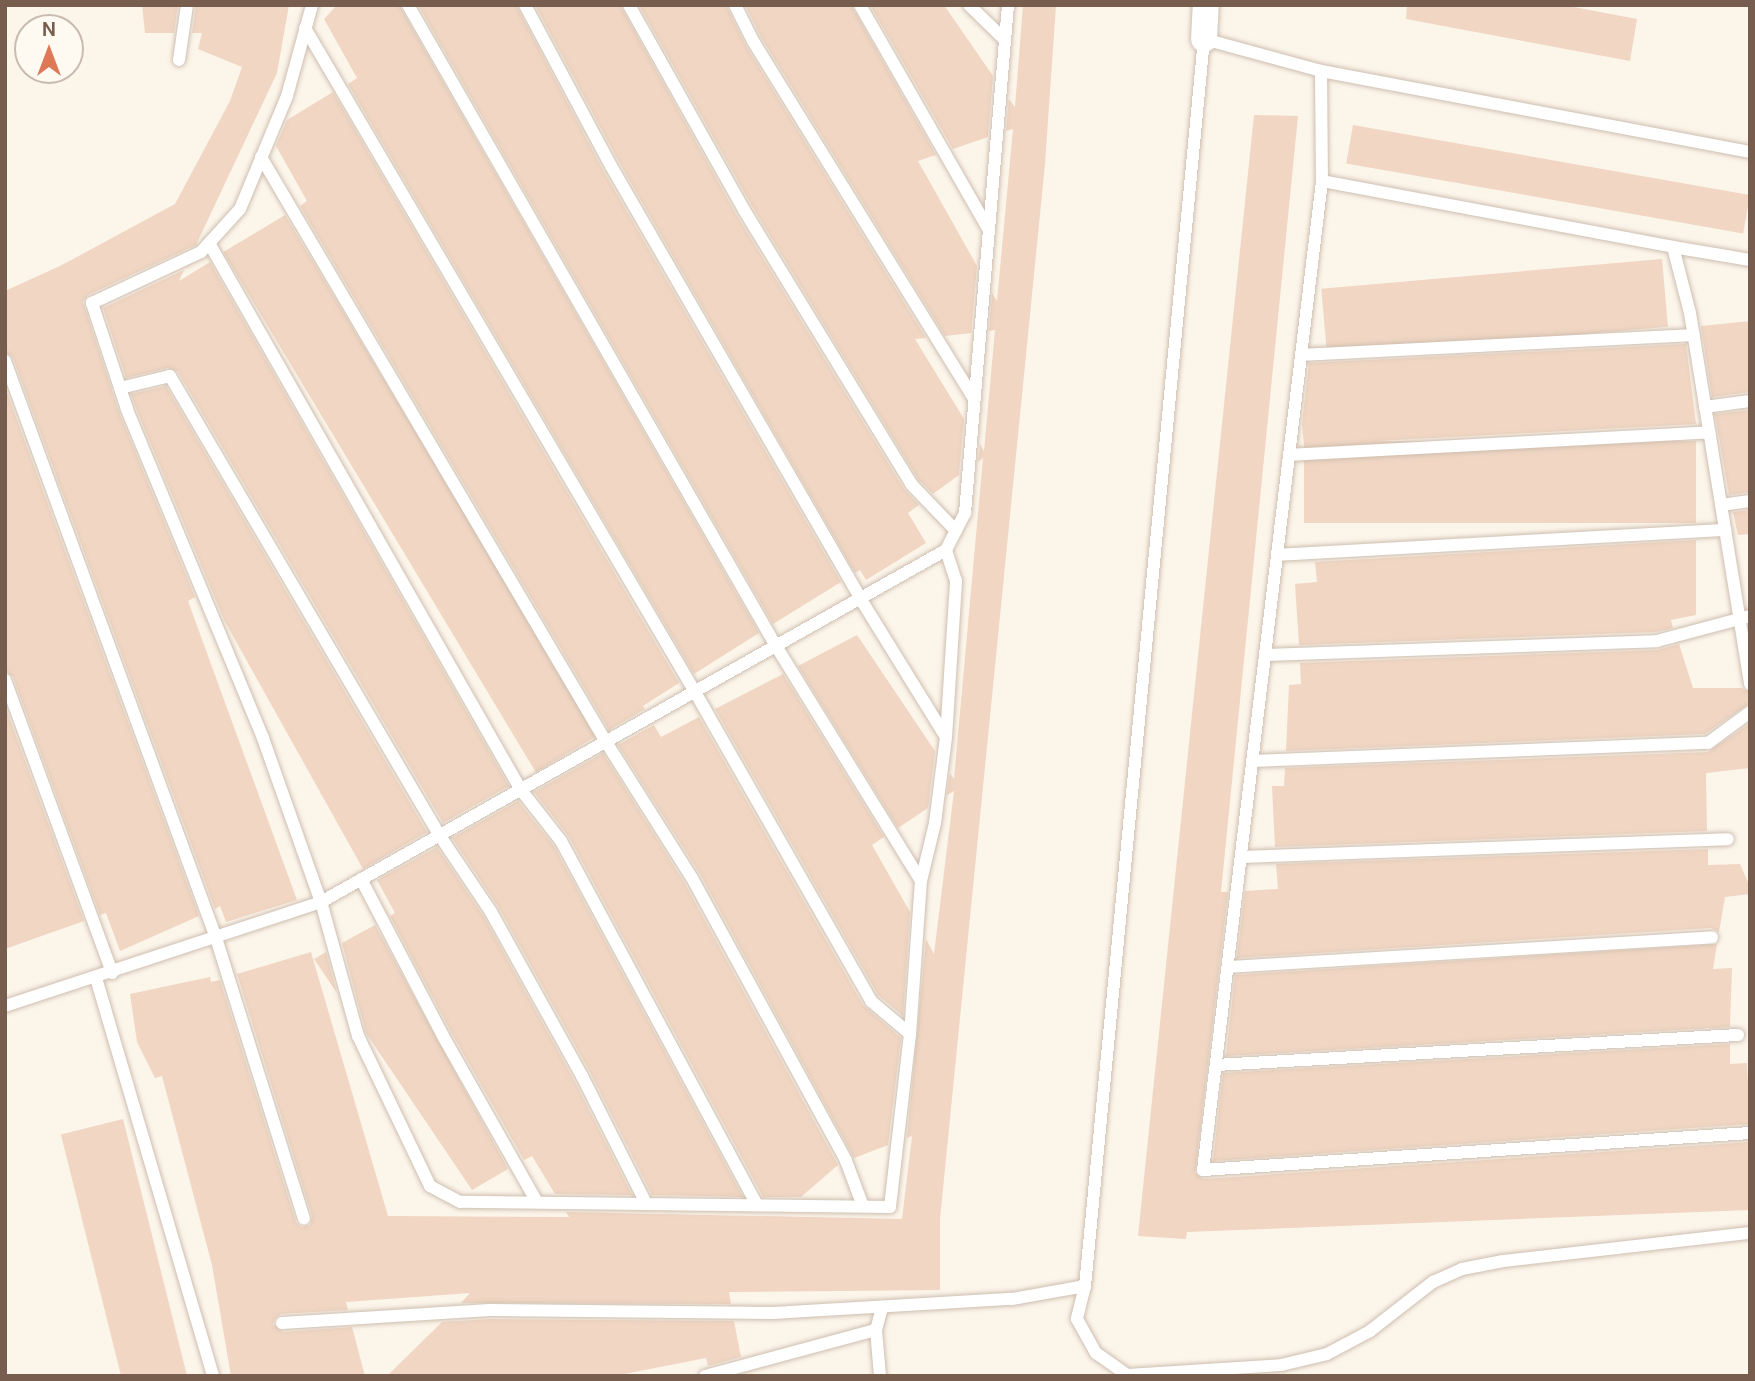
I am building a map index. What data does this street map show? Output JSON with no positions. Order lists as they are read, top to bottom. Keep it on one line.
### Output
{"north":"top"}
